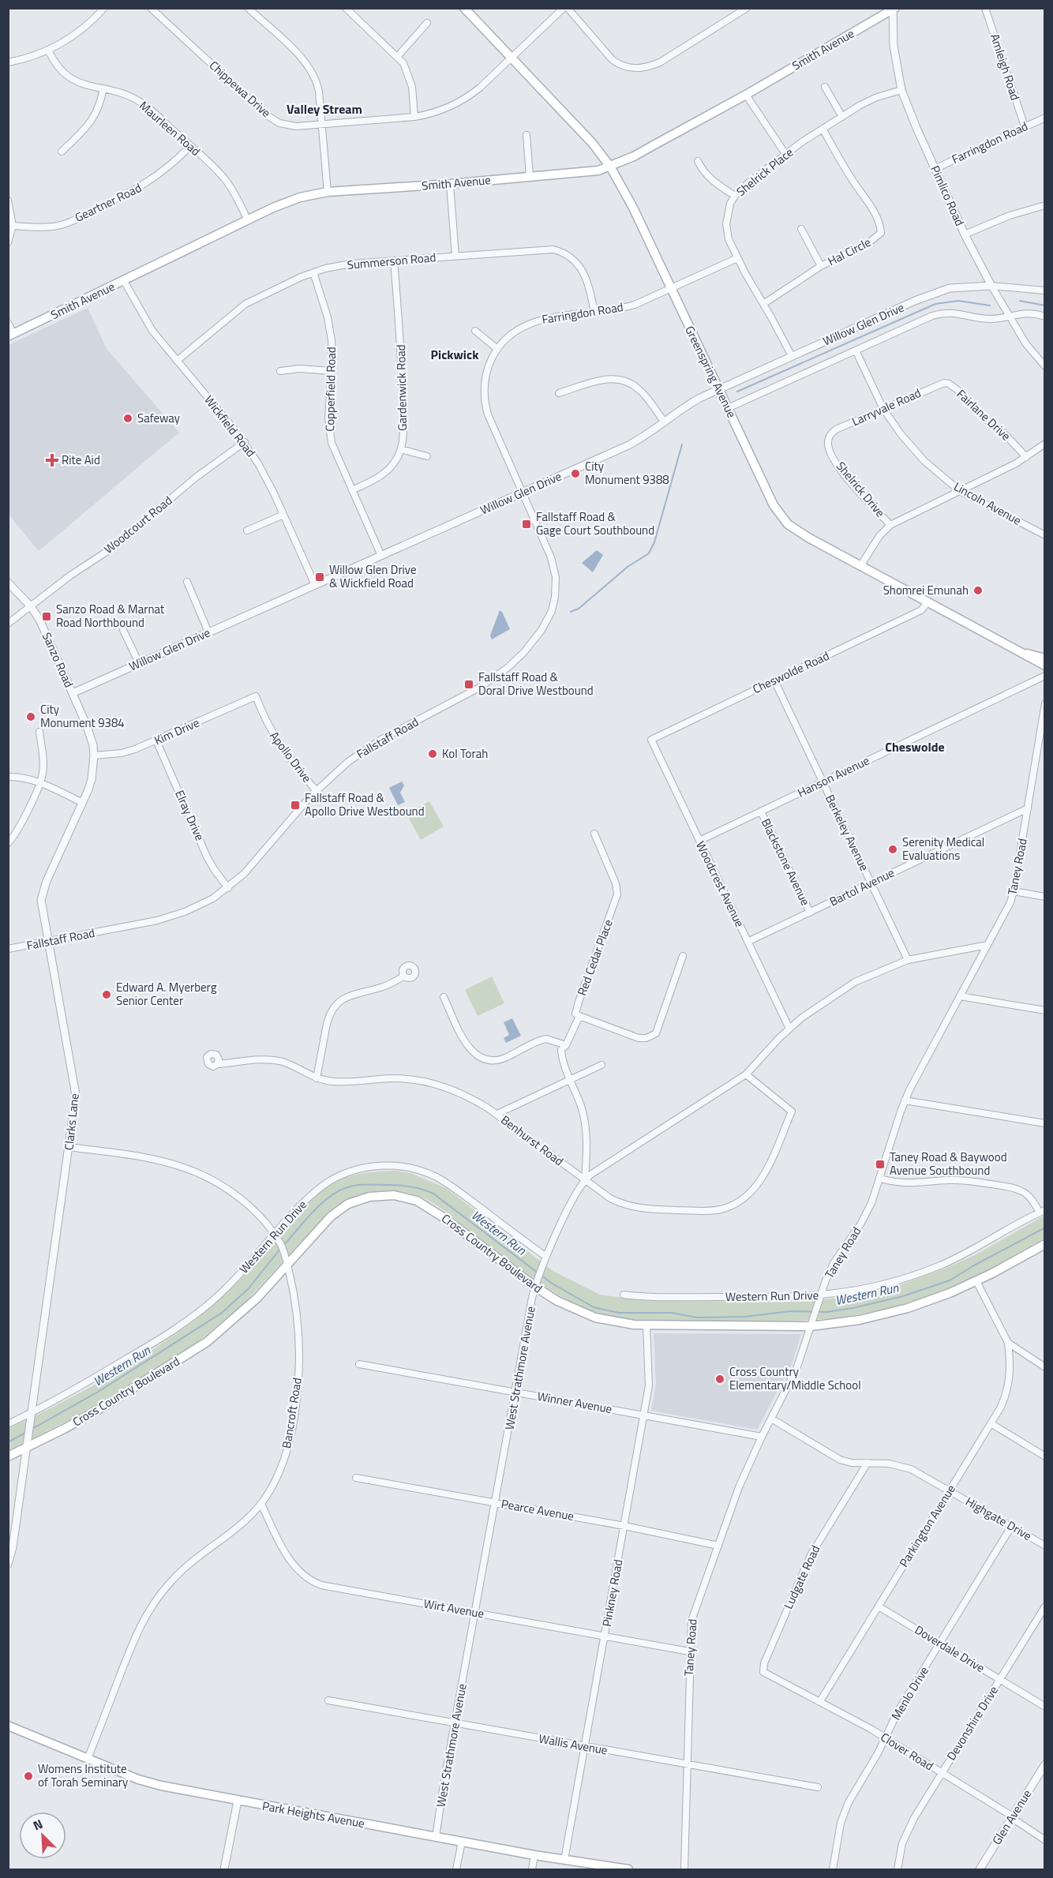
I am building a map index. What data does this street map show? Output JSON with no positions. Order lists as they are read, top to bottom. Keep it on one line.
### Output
{"streets":{"main road":["Smith Avenue","Greenspring Avenue","Cross Country Boulevard","Park Heights Avenue"],"street":["Amleigh Road","Chippewa Drive","Maurleen Road","Farringdon Road","Shelrick Place","Pimlico Road","Geartner Road","Hal Circle","Summerson Road","Willow Glen Drive","Gardenwick Road","Copperfield Road","Larryvale Road","Fairlane Drive","Wickfield Road","Shelrick Drive","Lincoln Avenue","Woodcourt Road","Sanzo Road","Cheswolde Road","Kim Drive","Fallstaff Road","Apollo Drive","Hanson Avenue","Elray Drive","Berkeley Avenue","Blackstone Avenue","Taney Road","Woodcrest Avenue","Bartol Avenue","Red Cedar Place","Clarks Lane","Benhurst Road","Western Run Drive","West Strathmore Avenue","Winner Avenue","Bancroft Road","Pearce Avenue","Highgate Drive","Parkington Avenue","Ludgate Road","Pinkney Road","Wirt Avenue","Doverdale Drive","Menlo Drive","Devonshire Drive","Wallis Avenue","Clover Road","Glen Avenue"]},"crossings":[["Smith Avenue","Maurleen Road"],["Smith Avenue","Pimlico Road"],["Smith Avenue","Greenspring Avenue"],["Smith Avenue","Wickfield Road"],["Amleigh Road","Farringdon Road"],["Chippewa Drive","Greenspring Avenue"],["Maurleen Road","Geartner Road"],["Farringdon Road","Shelrick Place"],["Farringdon Road","Pimlico Road"],["Farringdon Road","Summerson Road"],["Farringdon Road","Willow Glen Drive"],["Farringdon Road","Greenspring Avenue"],["Farringdon Road","Fallstaff Road"],["Shelrick Place","Pimlico Road"],["Shelrick Place","Hal Circle"],["Shelrick Place","Willow Glen Drive"],["Pimlico Road","Willow Glen Drive"],["Summerson Road","Gardenwick Road"],["Summerson Road","Copperfield Road"],["Summerson Road","Wickfield Road"],["Willow Glen Drive","Greenspring Avenue"],["Willow Glen Drive","Copperfield Road"],["Willow Glen Drive","Wickfield Road"],["Willow Glen Drive","Lincoln Avenue"],["Willow Glen Drive","Sanzo Road"],["Willow Glen Drive","Fallstaff Road"],["Willow Glen Drive","Clarks Lane"],["Greenspring Avenue","Cheswolde Road"],["Gardenwick Road","Copperfield Road"],["Larryvale Road","Fairlane Drive"],["Larryvale Road","Shelrick Drive"],["Larryvale Road","Lincoln Avenue"],["Wickfield Road","Woodcourt Road"],["Woodcourt Road","Sanzo Road"],["Sanzo Road","Clarks Lane"],["Cheswolde Road","Berkeley Avenue"],["Cheswolde Road","Woodcrest Avenue"],["Kim Drive","Apollo Drive"],["Kim Drive","Elray Drive"],["Kim Drive","Clarks Lane"],["Fallstaff Road","Apollo Drive"],["Fallstaff Road","Elray Drive"],["Fallstaff Road","Clarks Lane"],["Hanson Avenue","Berkeley Avenue"],["Hanson Avenue","Blackstone Avenue"],["Hanson Avenue","Woodcrest Avenue"],["Berkeley Avenue","Bartol Avenue"],["Berkeley Avenue","West Strathmore Avenue"],["Blackstone Avenue","Bartol Avenue"],["Taney Road","Bartol Avenue"],["Taney Road","Western Run Drive"],["Taney Road","Cross Country Boulevard"],["Taney Road","West Strathmore Avenue"],["Taney Road","Winner Avenue"],["Taney Road","Pearce Avenue"],["Taney Road","Highgate Drive"],["Taney Road","Wirt Avenue"],["Taney Road","Wallis Avenue"],["Woodcrest Avenue","Bartol Avenue"],["Woodcrest Avenue","West Strathmore Avenue"],["Red Cedar Place","Benhurst Road"],["Red Cedar Place","West Strathmore Avenue"],["Clarks Lane","Western Run Drive"],["Clarks Lane","Cross Country Boulevard"],["Clarks Lane","Bancroft Road"],["Benhurst Road","West Strathmore Avenue"],["Western Run Drive","West Strathmore Avenue"],["Western Run Drive","Bancroft Road"],["Cross Country Boulevard","West Strathmore Avenue"],["Cross Country Boulevard","Bancroft Road"],["Cross Country Boulevard","Pinkney Road"],["West Strathmore Avenue","Winner Avenue"],["West Strathmore Avenue","Pearce Avenue"],["West Strathmore Avenue","Wirt Avenue"],["West Strathmore Avenue","Wallis Avenue"],["West Strathmore Avenue","Park Heights Avenue"],["Winner Avenue","Pinkney Road"],["Bancroft Road","Wirt Avenue"],["Bancroft Road","Park Heights Avenue"],["Pearce Avenue","Pinkney Road"],["Highgate Drive","Parkington Avenue"],["Highgate Drive","Ludgate Road"],["Highgate Drive","Menlo Drive"],["Parkington Avenue","Doverdale Drive"],["Parkington Avenue","Clover Road"],["Ludgate Road","Clover Road"],["Pinkney Road","Wirt Avenue"],["Pinkney Road","Wallis Avenue"],["Pinkney Road","Park Heights Avenue"],["Doverdale Drive","Menlo Drive"],["Doverdale Drive","Devonshire Drive"],["Menlo Drive","Clover Road"],["Devonshire Drive","Clover Road"],["Clover Road","Glen Avenue"]],"districts":["Valley Stream","Pickwick","Cheswolde"],"water":["Western Run"],"places":{"other":["Safeway","City Monument 9388","Shomrei Emunah","City Monument 9384","Kol Torah","Serenity Medical Evaluations","Edward A. Myerberg Senior Center","Cross Country Elementary/Middle School","Womens Institute of Torah Seminary"],"health":["Rite Aid"],"transit":["Fallstaff Road & Gage Court Southbound","Willow Glen Drive & Wickfield Road","Sanzo Road & Marnat Road Northbound","Fallstaff Road & Doral Drive Westbound","Fallstaff Road & Apollo Drive Westbound","Taney Road & Baywood Avenue Southbound"]},"north":"top left"}
